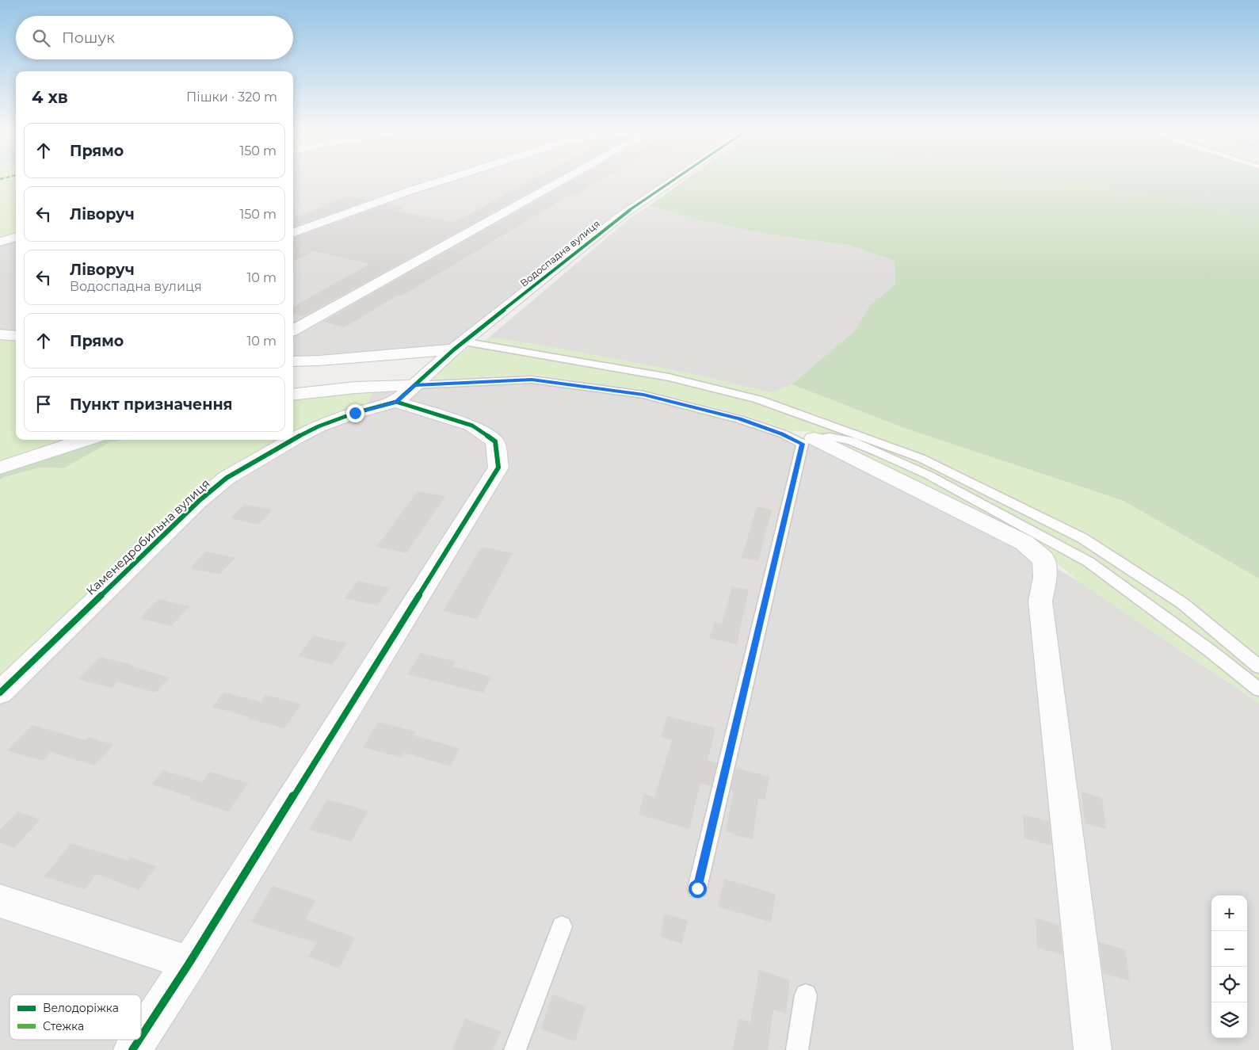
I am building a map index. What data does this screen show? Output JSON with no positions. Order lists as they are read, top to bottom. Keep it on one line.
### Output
{"streets":{"street":["Водоспадна вулиця","Каменедробильна вулиця"]},"crossings":[["Водоспадна вулиця","Каменедробильна вулиця"]],"legend":["Велодоріжка","Стежка"],"page":{"search":"Пошук","heading":["4 хв","Пішки · 320 m"],"list":[["Прямо","150 m"],["Ліворуч","150 m"],["Ліворуч","Водоспадна вулиця","10 m"],["Прямо","10 m"],"Пункт призначення"],"map_buttons":["+","−"]}}
